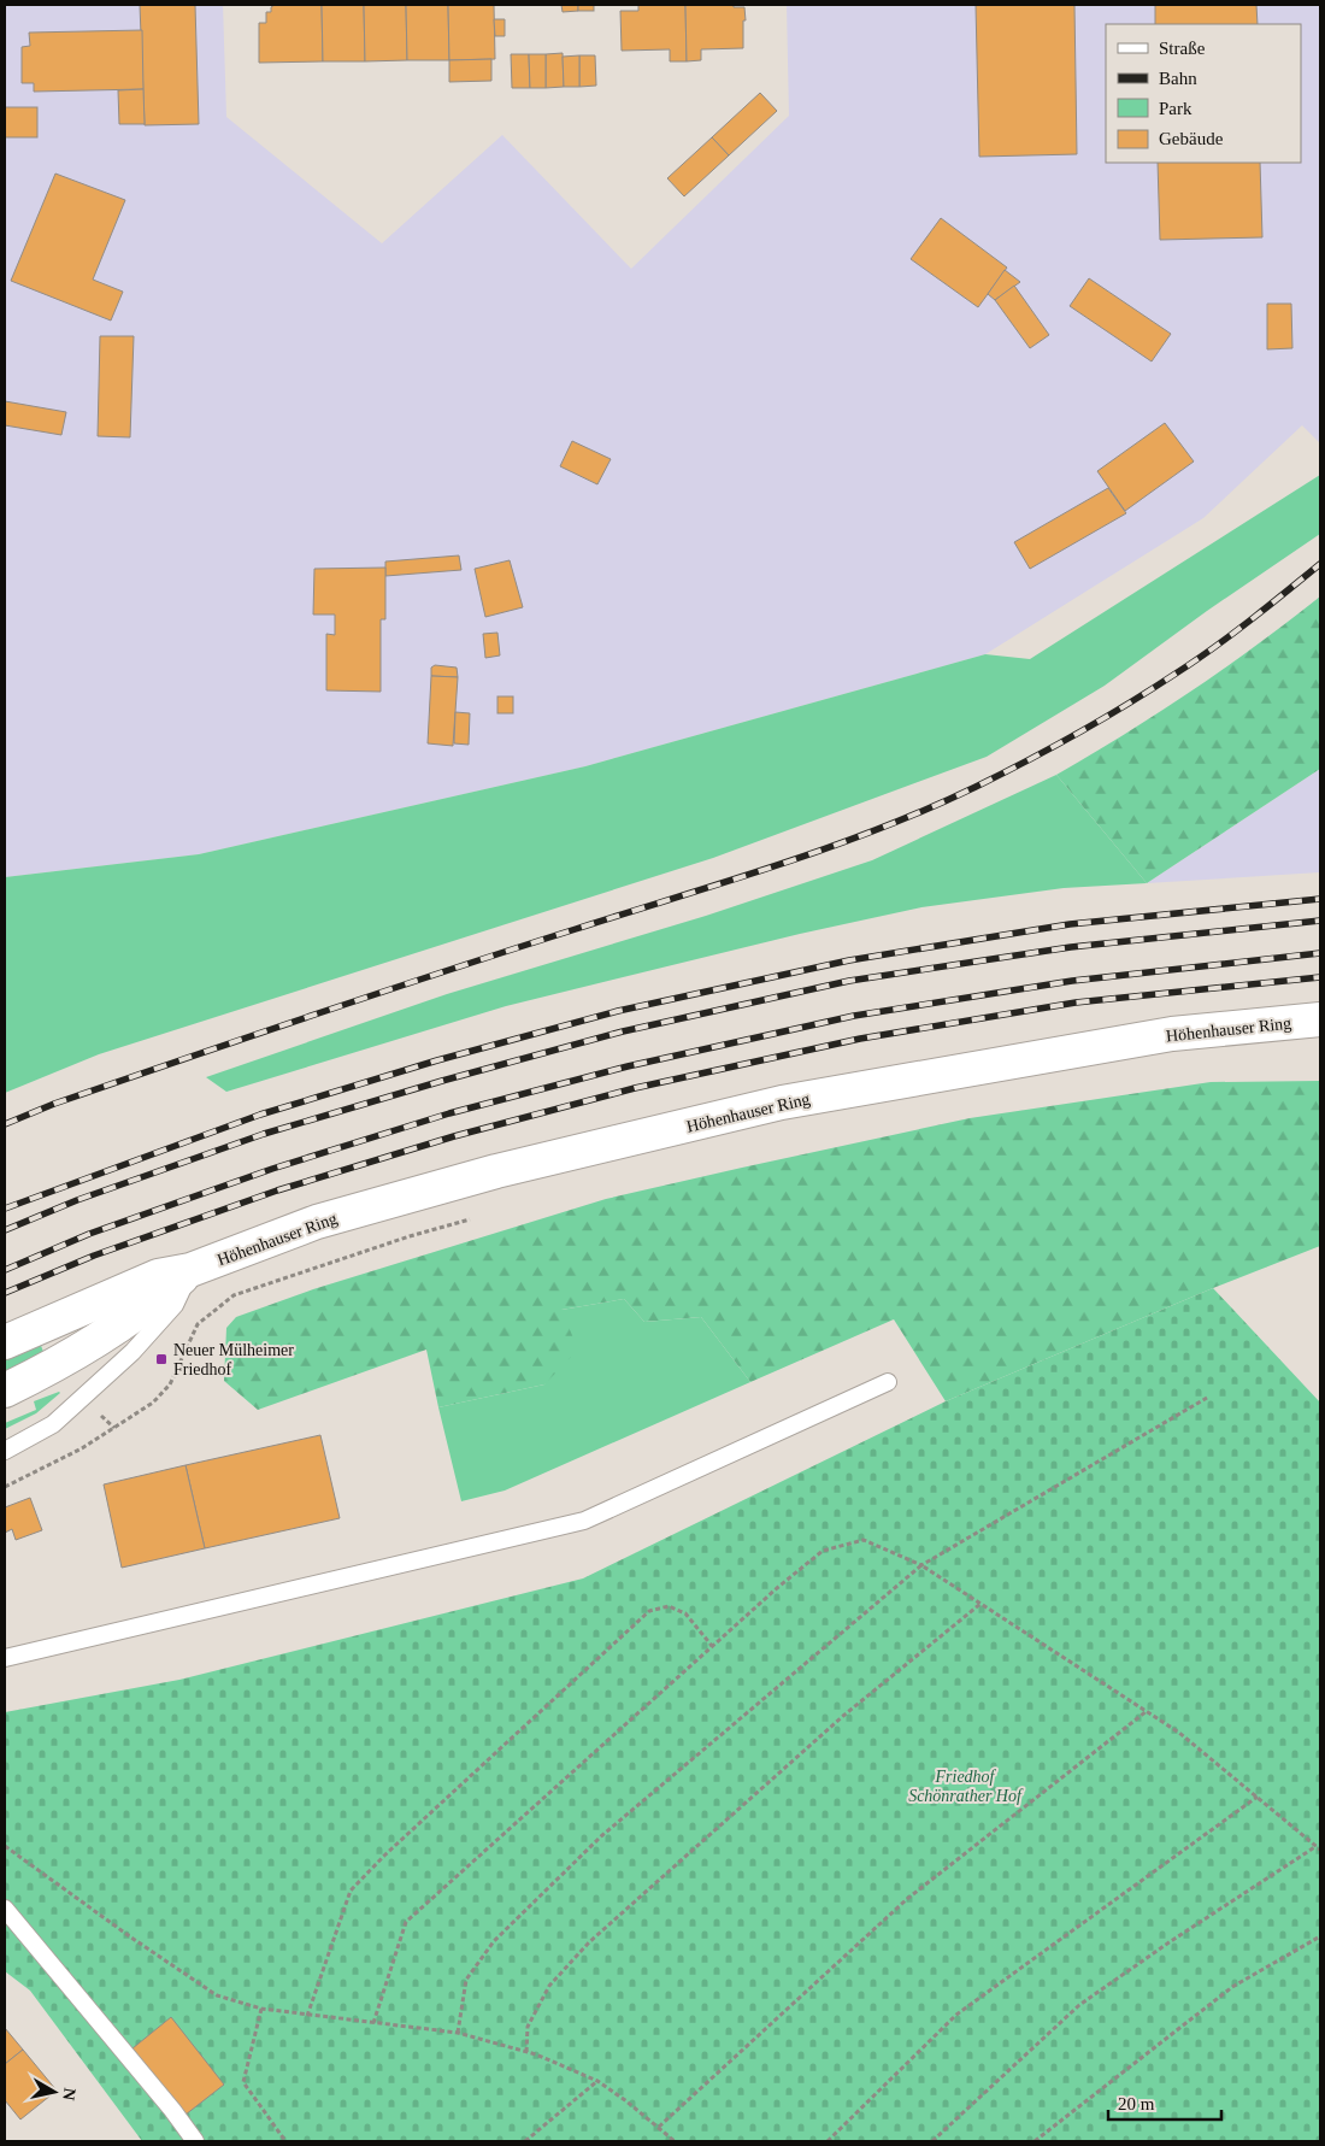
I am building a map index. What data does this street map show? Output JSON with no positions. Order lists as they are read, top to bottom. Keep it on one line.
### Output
{"streets":{"street":["Höhenhauser Ring"]},"parks":["Friedhof Schönrather Hof"],"places":{"transit":["Neuer Mülheimer Friedhof"]},"legend":["Straße","Bahn","Park","Gebäude"],"scale_bar":"20 m","north":"right"}
